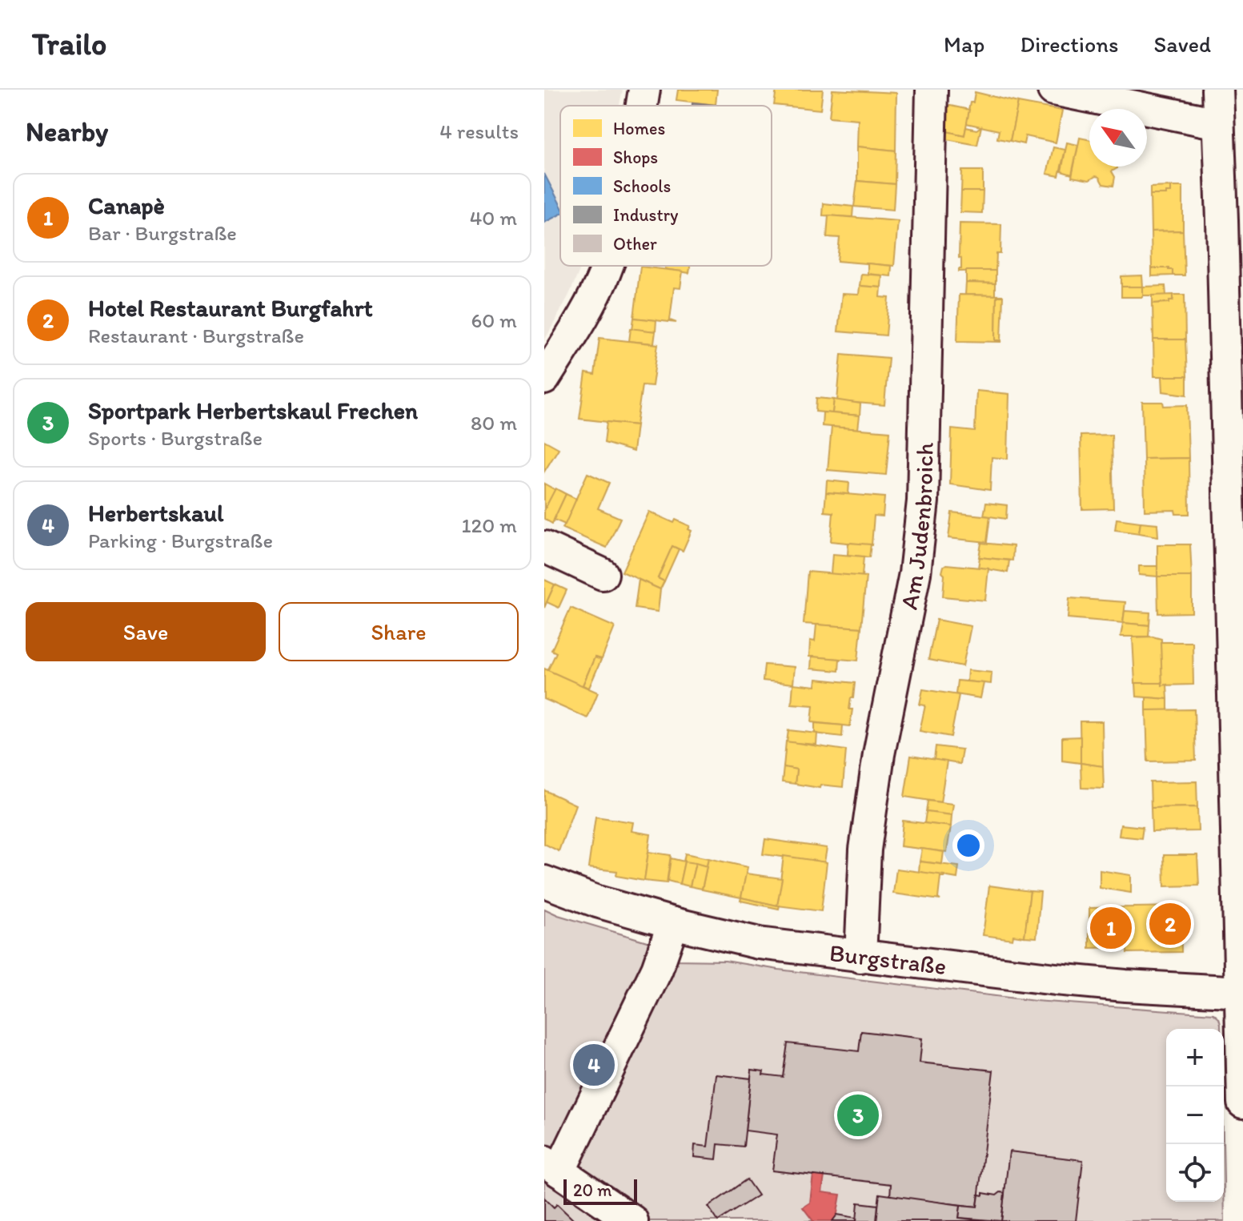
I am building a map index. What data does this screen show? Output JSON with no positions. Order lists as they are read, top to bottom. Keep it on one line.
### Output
{"streets":{"street":["Am Judenbroich","Burgstraße"]},"crossings":[["Am Judenbroich","Burgstraße"]],"legend":["Homes","Shops","Schools","Industry","Other"],"scale_bar":"20 m","north":"top left","page":{"header":"Trailo","nav":["Map","Directions","Saved"],"heading":["Nearby","4 results"],"list":[{"mark":"1","name":"Canapè","note":"Bar · Burgstraße","value":"40 m"},{"mark":"2","name":"Hotel Restaurant Burgfahrt","note":"Restaurant · Burgstraße","value":"60 m"},{"mark":"3","name":"Sportpark Herbertskaul Frechen","note":"Sports · Burgstraße","value":"80 m"},{"mark":"4","name":"Herbertskaul","note":"Parking · Burgstraße","value":"120 m"}],"buttons":["Save","Share"],"pins":["2","1","4","3"],"map_buttons":["+","−"],"scale":"20 m"}}
